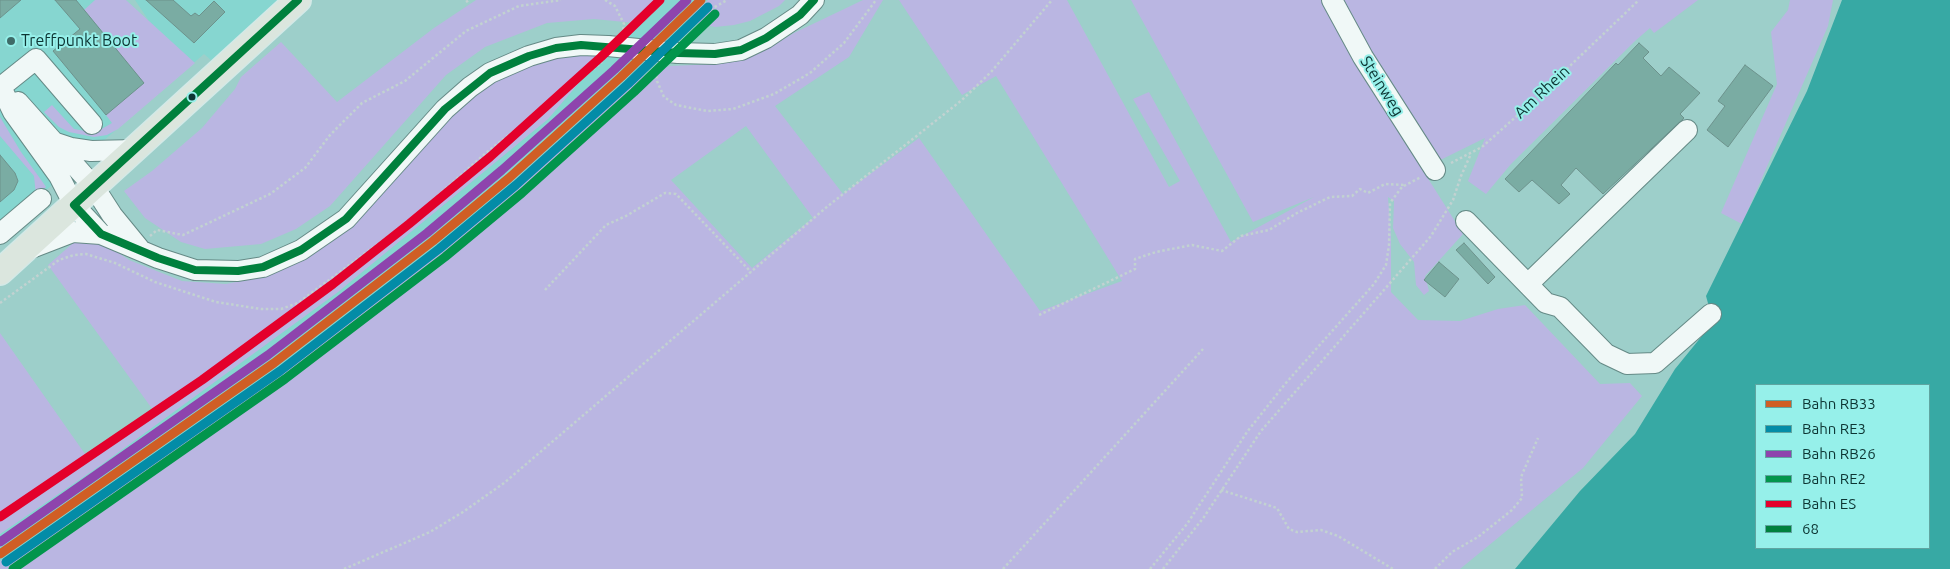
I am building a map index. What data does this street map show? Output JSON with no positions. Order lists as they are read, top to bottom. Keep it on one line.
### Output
{"streets":{"street":["Steinweg"],"path":["Am Rhein"]},"crossings":[["Steinweg","Am Rhein"]],"places":["Treffpunkt Boot"],"lines":["rail line RB33","rail line RB26","rail line ES","transit line 68","rail line RE3","rail line RE2"],"legend":["Bahn RB33","Bahn RE3","Bahn RB26","Bahn RE2","Bahn ES","68"]}
